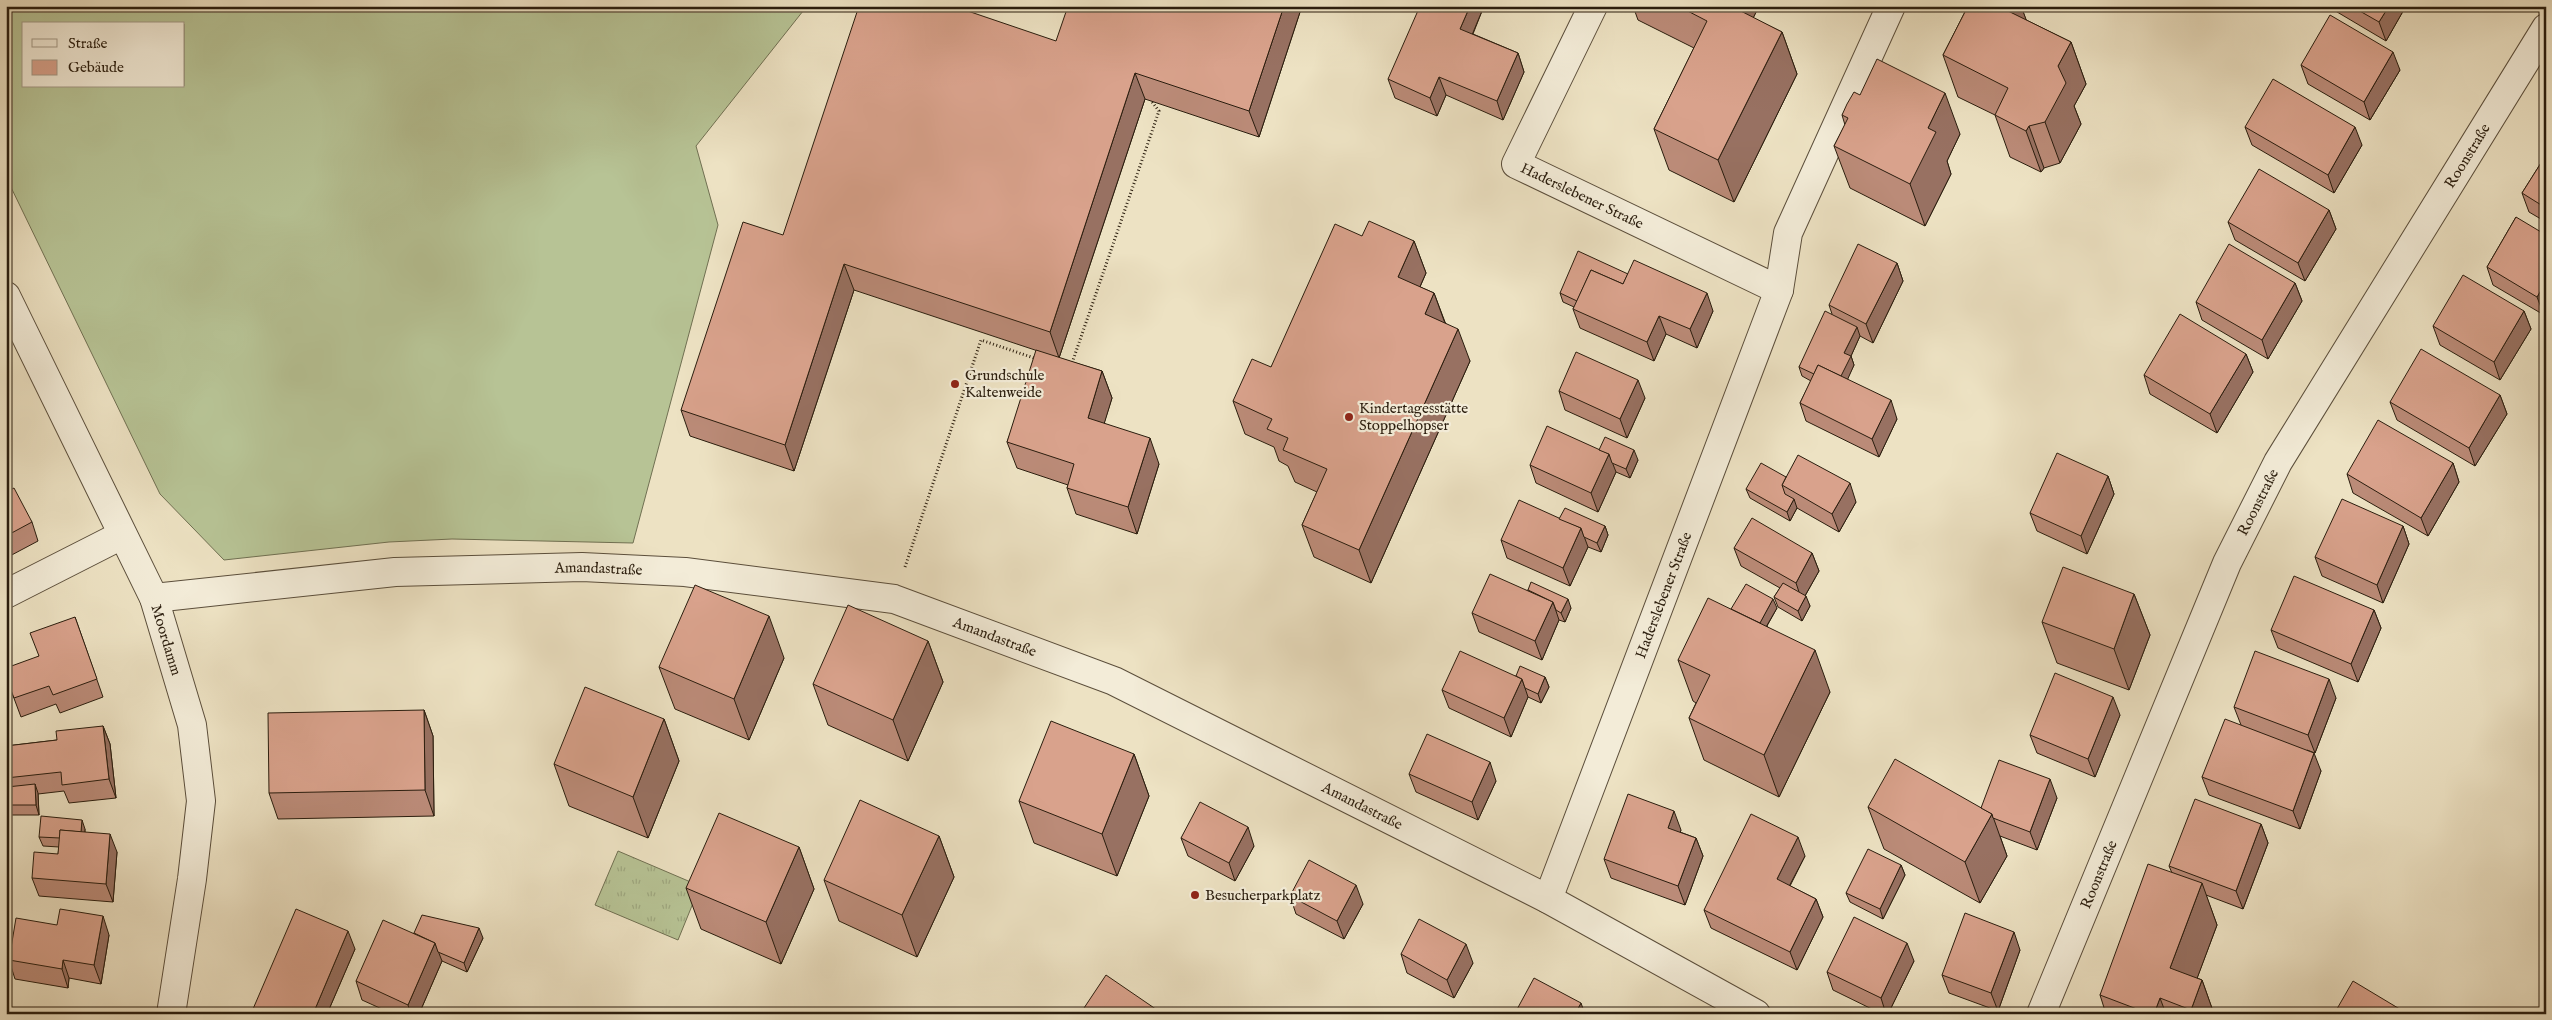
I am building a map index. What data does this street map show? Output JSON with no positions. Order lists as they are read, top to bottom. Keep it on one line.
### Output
{"streets":{"street":["Roonstraße","Haderslebener Straße","Amandastraße","Moordamm"]},"crossings":[["Haderslebener Straße","Amandastraße"],["Amandastraße","Moordamm"]],"places":["Grundschule Kaltenweide","Kindertagesstätte Stoppelhopser","Besucherparkplatz"],"legend":["Straße","Gebäude"]}
